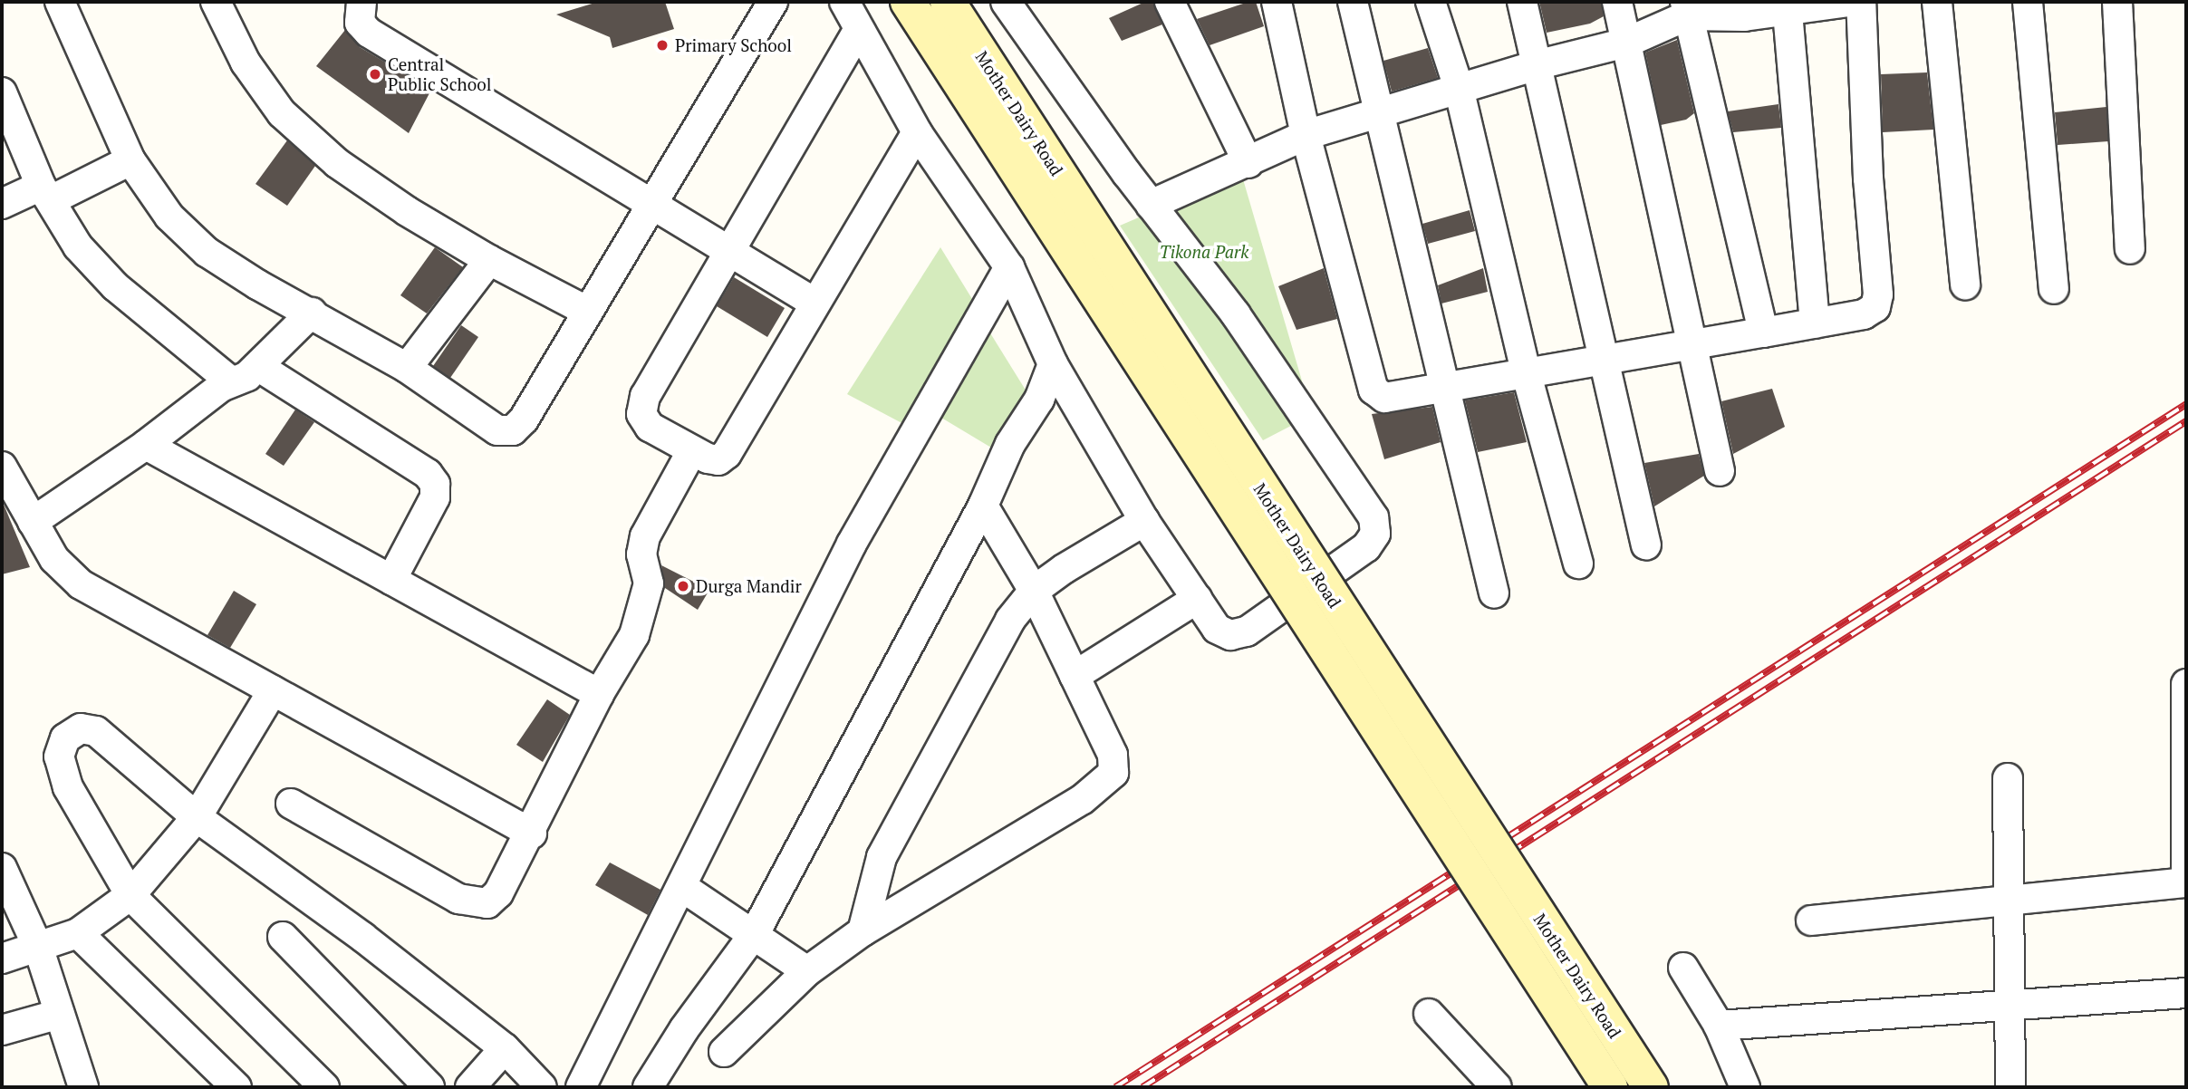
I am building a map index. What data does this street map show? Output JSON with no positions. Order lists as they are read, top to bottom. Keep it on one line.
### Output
{"streets":{"main road":["Mother Dairy Road"]},"parks":["Tikona Park"],"places":["Primary School","Central Public School","Durga Mandir"]}
